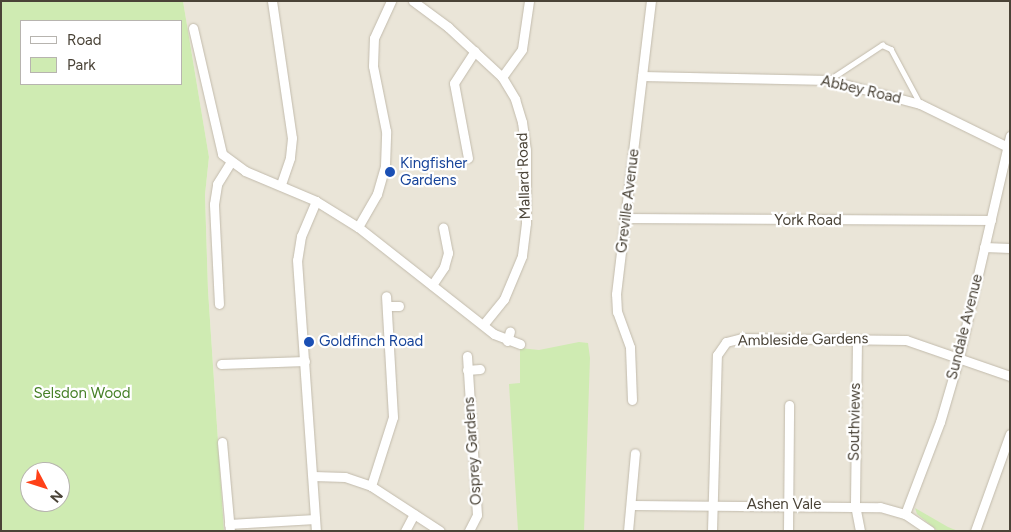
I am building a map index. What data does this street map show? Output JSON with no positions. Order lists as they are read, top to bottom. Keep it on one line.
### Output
{"streets":{"street":["Abbey Road","Mallard Road","Greville Avenue","York Road","Sundale Avenue","Ambleside Gardens","Southviews","Osprey Gardens","Ashen Vale"]},"crossings":[["Abbey Road","Greville Avenue"],["Abbey Road","Sundale Avenue"],["Greville Avenue","York Road"],["York Road","Sundale Avenue"],["Sundale Avenue","Ambleside Gardens"],["Sundale Avenue","Ashen Vale"],["Ambleside Gardens","Southviews"],["Ambleside Gardens","Ashen Vale"],["Southviews","Ashen Vale"]],"parks":["Selsdon Wood"],"places":["Kingfisher Gardens","Goldfinch Road"],"legend":["Road","Park"],"north":"bottom right"}
